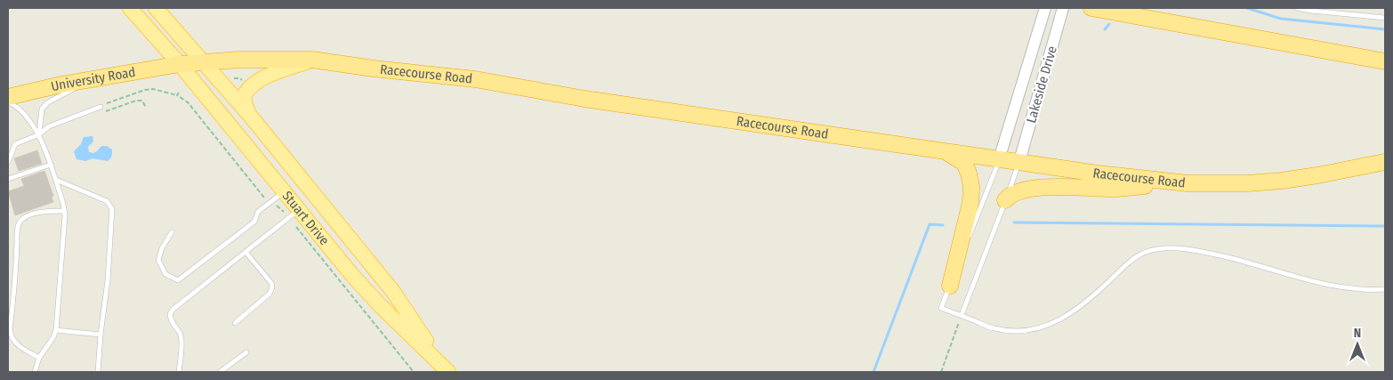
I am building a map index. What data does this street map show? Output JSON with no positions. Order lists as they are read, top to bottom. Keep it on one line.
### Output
{"streets":{"highway":["Racecourse Road","University Road"],"main road":["Stuart Drive"],"street":["Lakeside Drive"]},"crossings":[["Racecourse Road","University Road"],["Racecourse Road","Lakeside Drive"],["Racecourse Road","Stuart Drive"],["University Road","Stuart Drive"]],"north":"top"}
